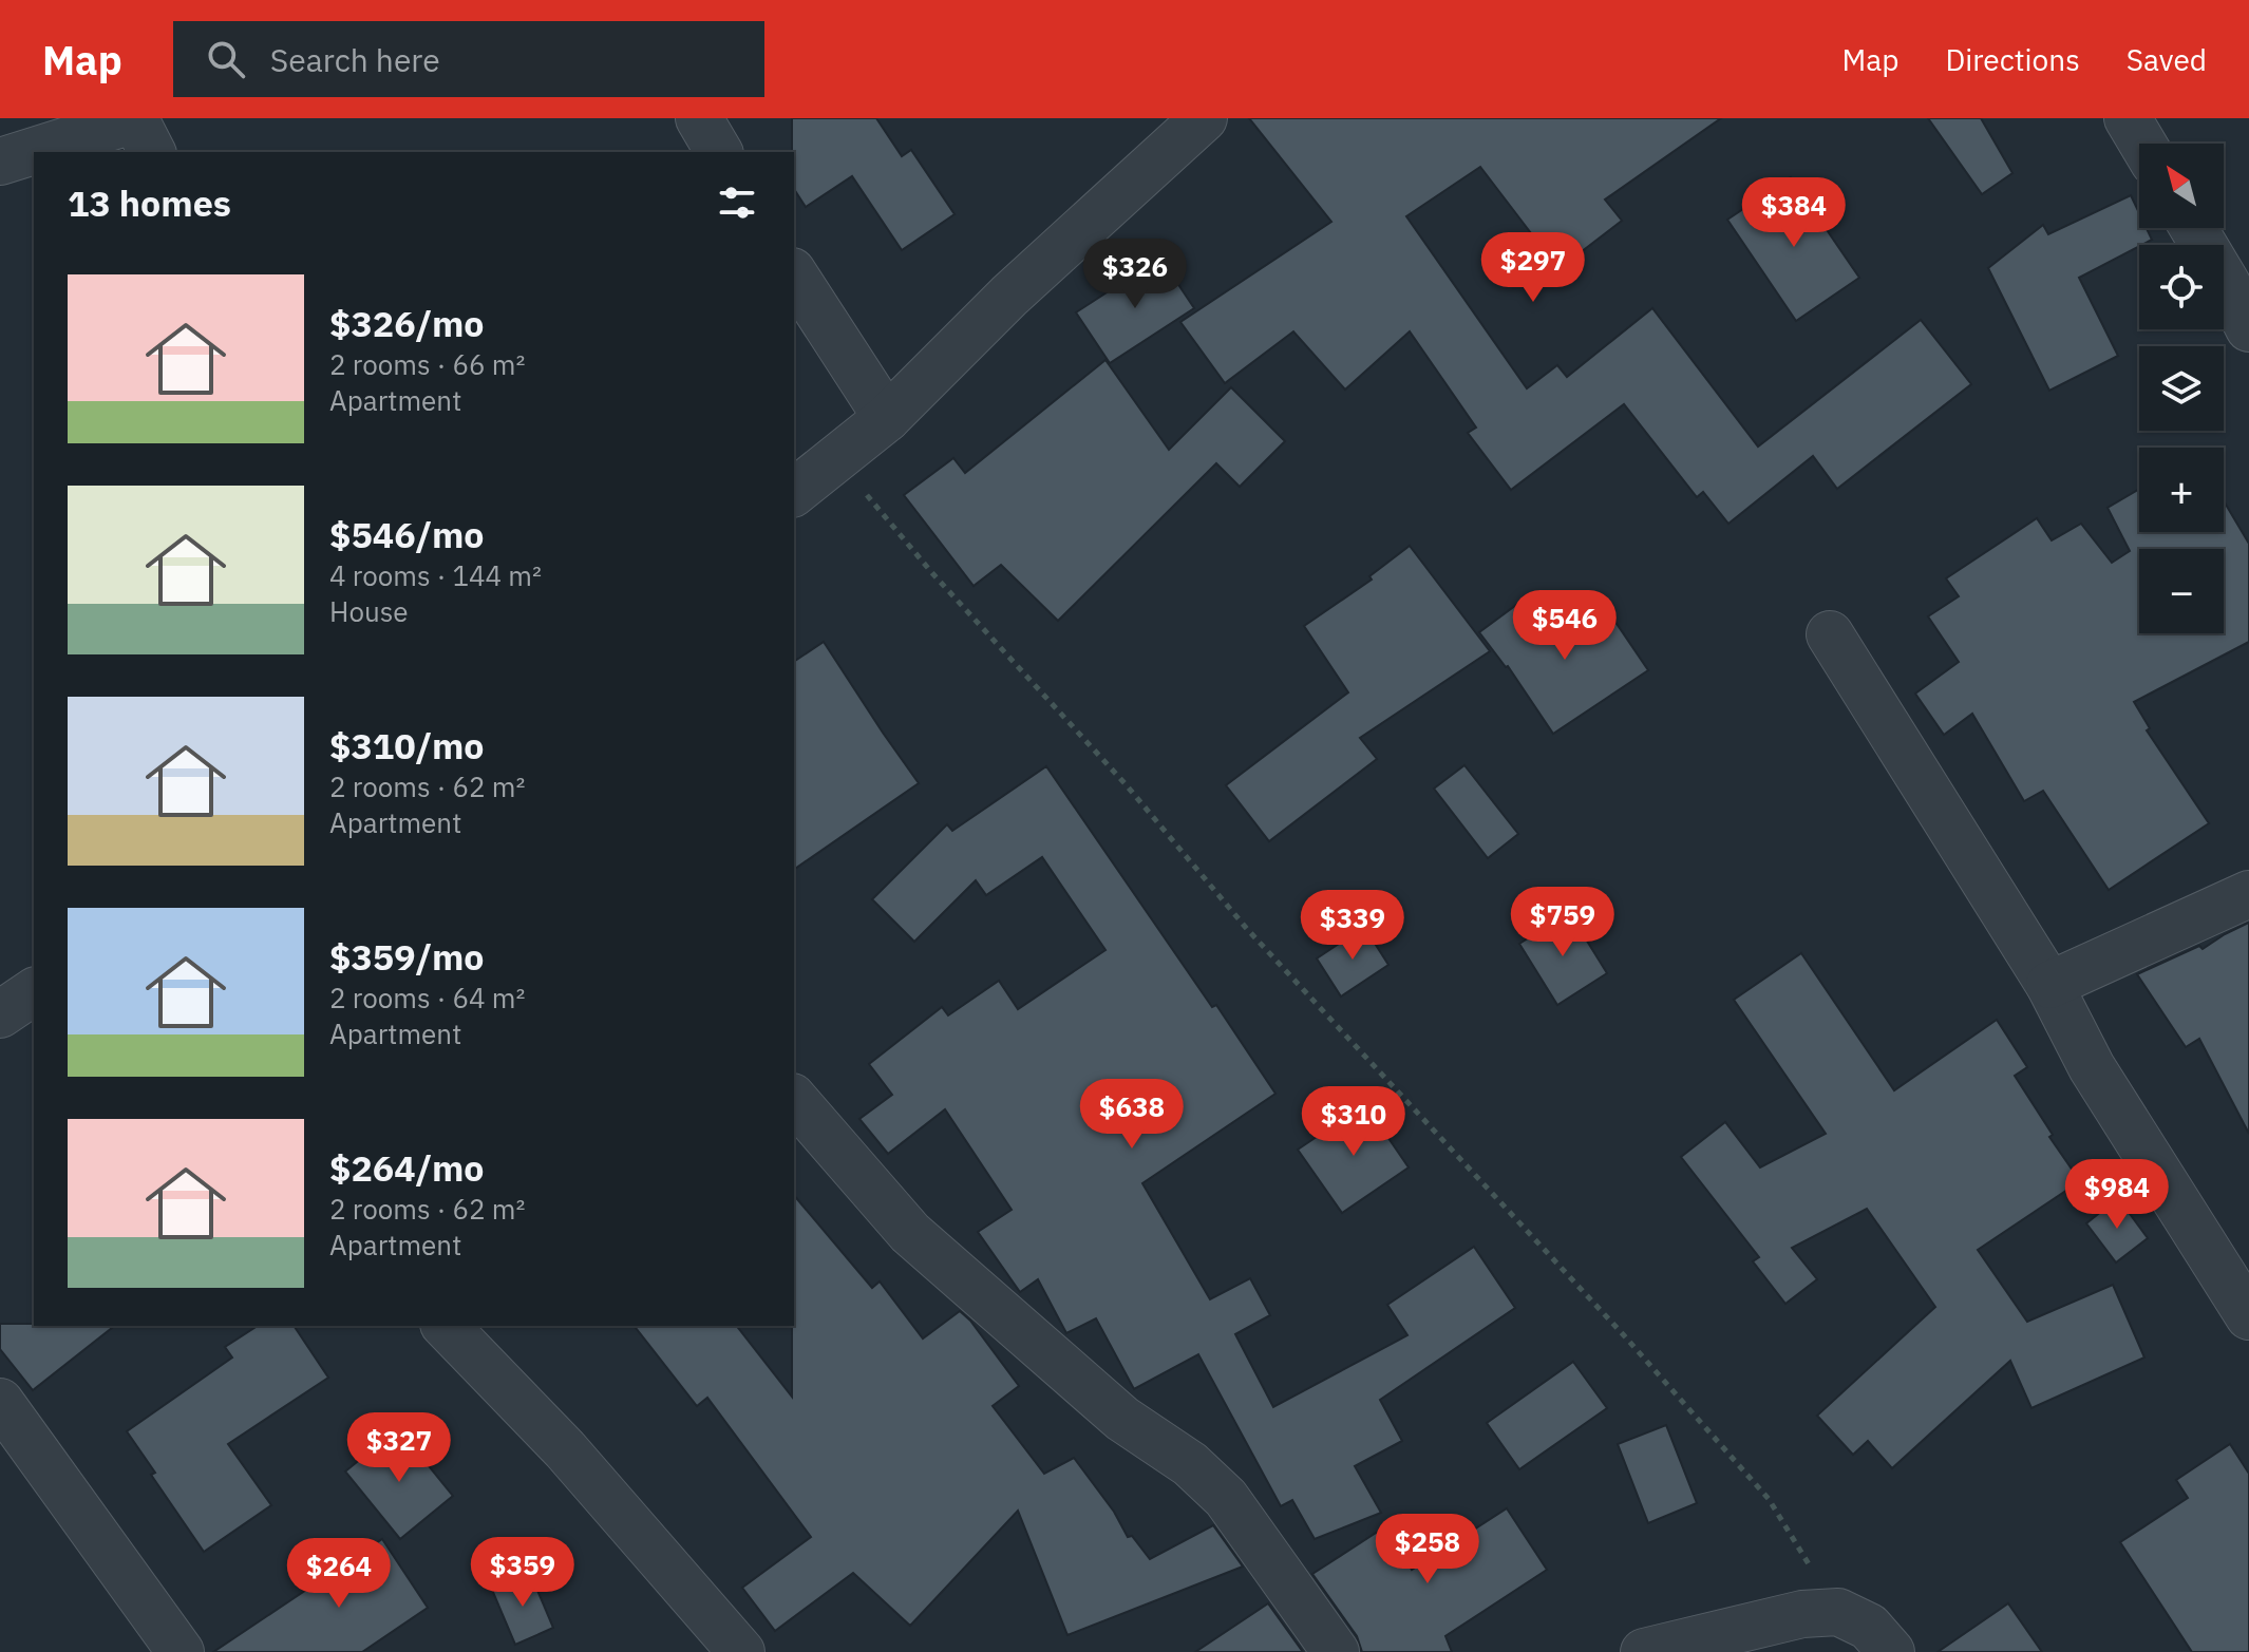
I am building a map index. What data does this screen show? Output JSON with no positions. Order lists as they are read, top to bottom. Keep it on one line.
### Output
{"north":"top left","page":{"header":"Map","search":"Search here","nav":["Map","Directions","Saved"],"map_buttons":["+","−"],"heading":"13 homes","price":["$384","$297","$326","$546","$759","$339","$638","$310","$984","$327","$258","$359","$264"],"list":[{"name":"$326/mo","note":"2 rooms · 66 m² · Apartment"},{"name":"$546/mo","note":"4 rooms · 144 m² · House"},{"name":"$310/mo","note":"2 rooms · 62 m² · Apartment"},{"name":"$359/mo","note":"2 rooms · 64 m² · Apartment"},{"name":"$264/mo","note":"2 rooms · 62 m² · Apartment"}]}}
